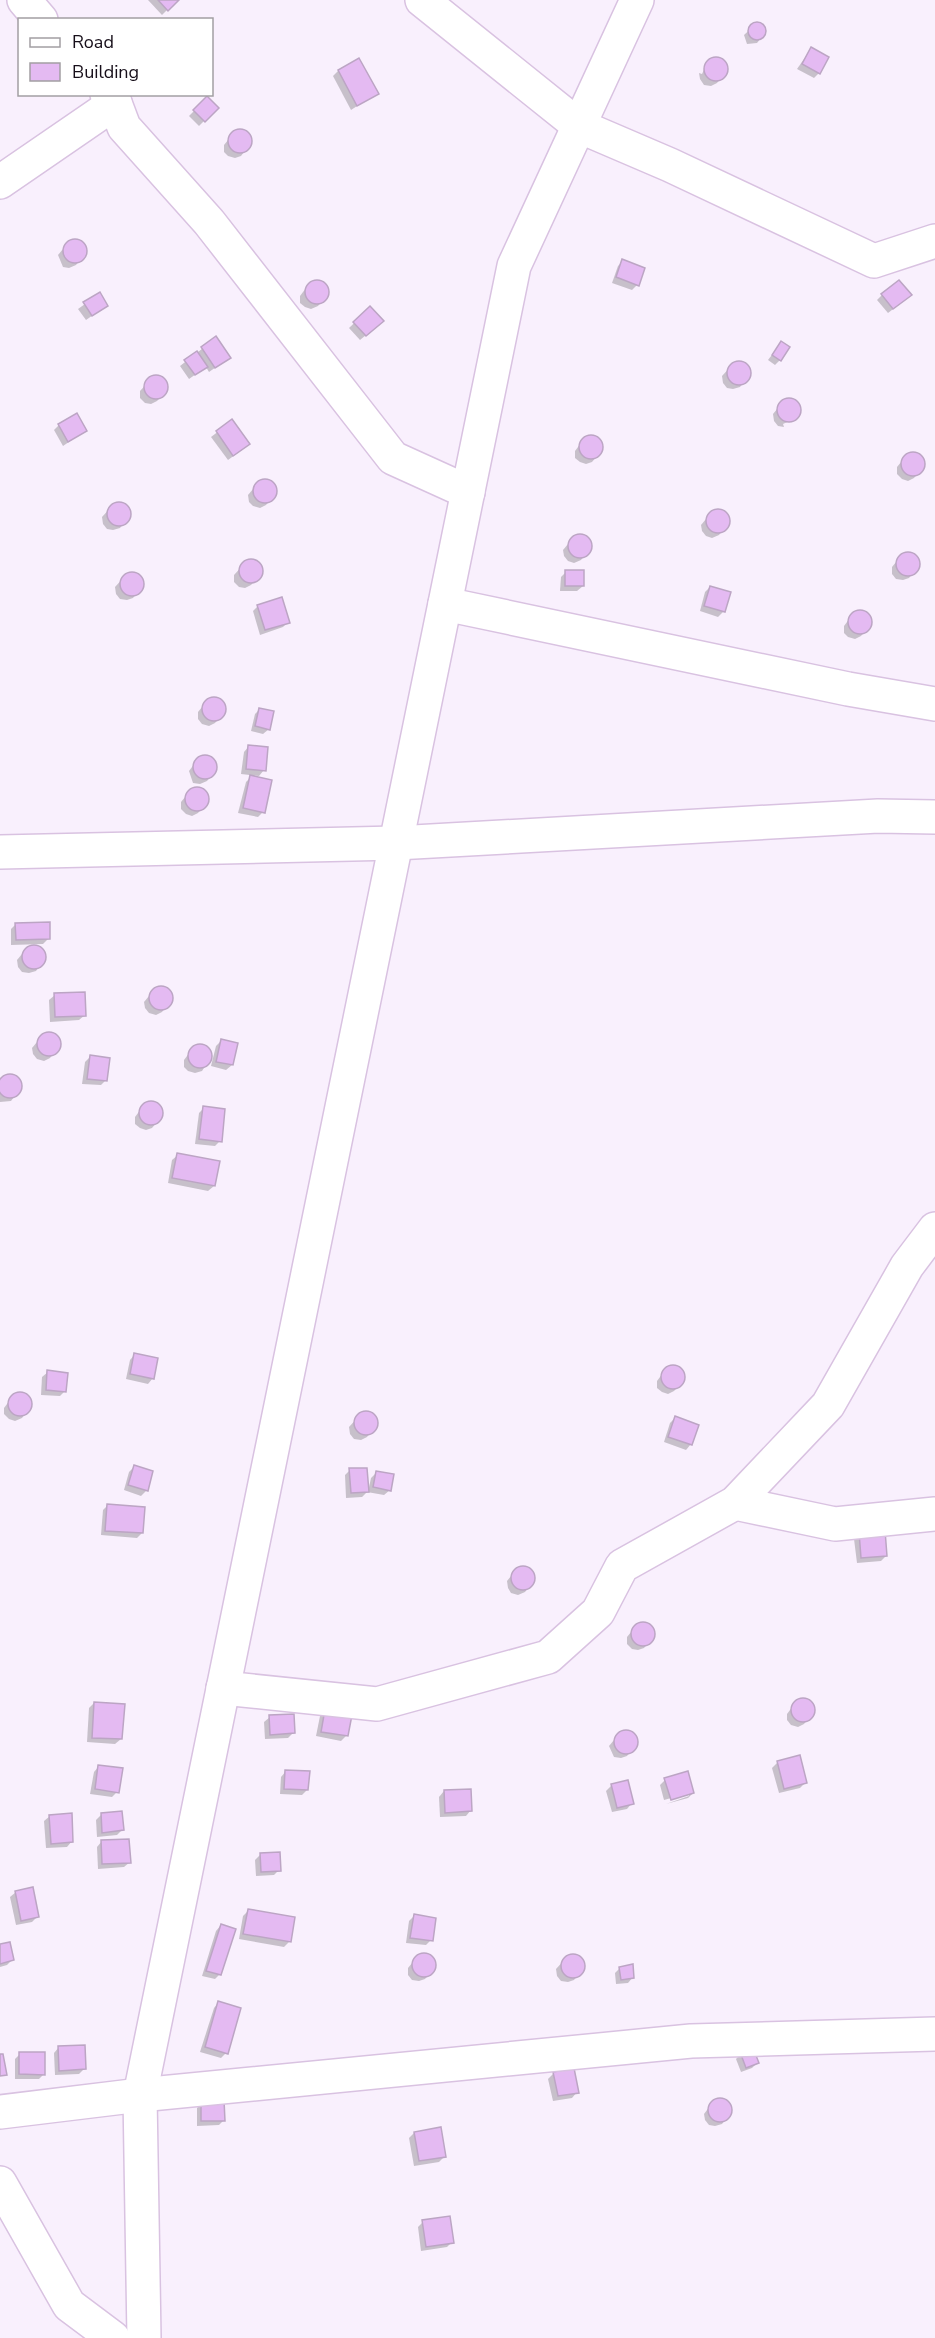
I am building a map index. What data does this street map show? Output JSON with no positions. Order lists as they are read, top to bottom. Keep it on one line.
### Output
{"legend":["Road","Building"]}
